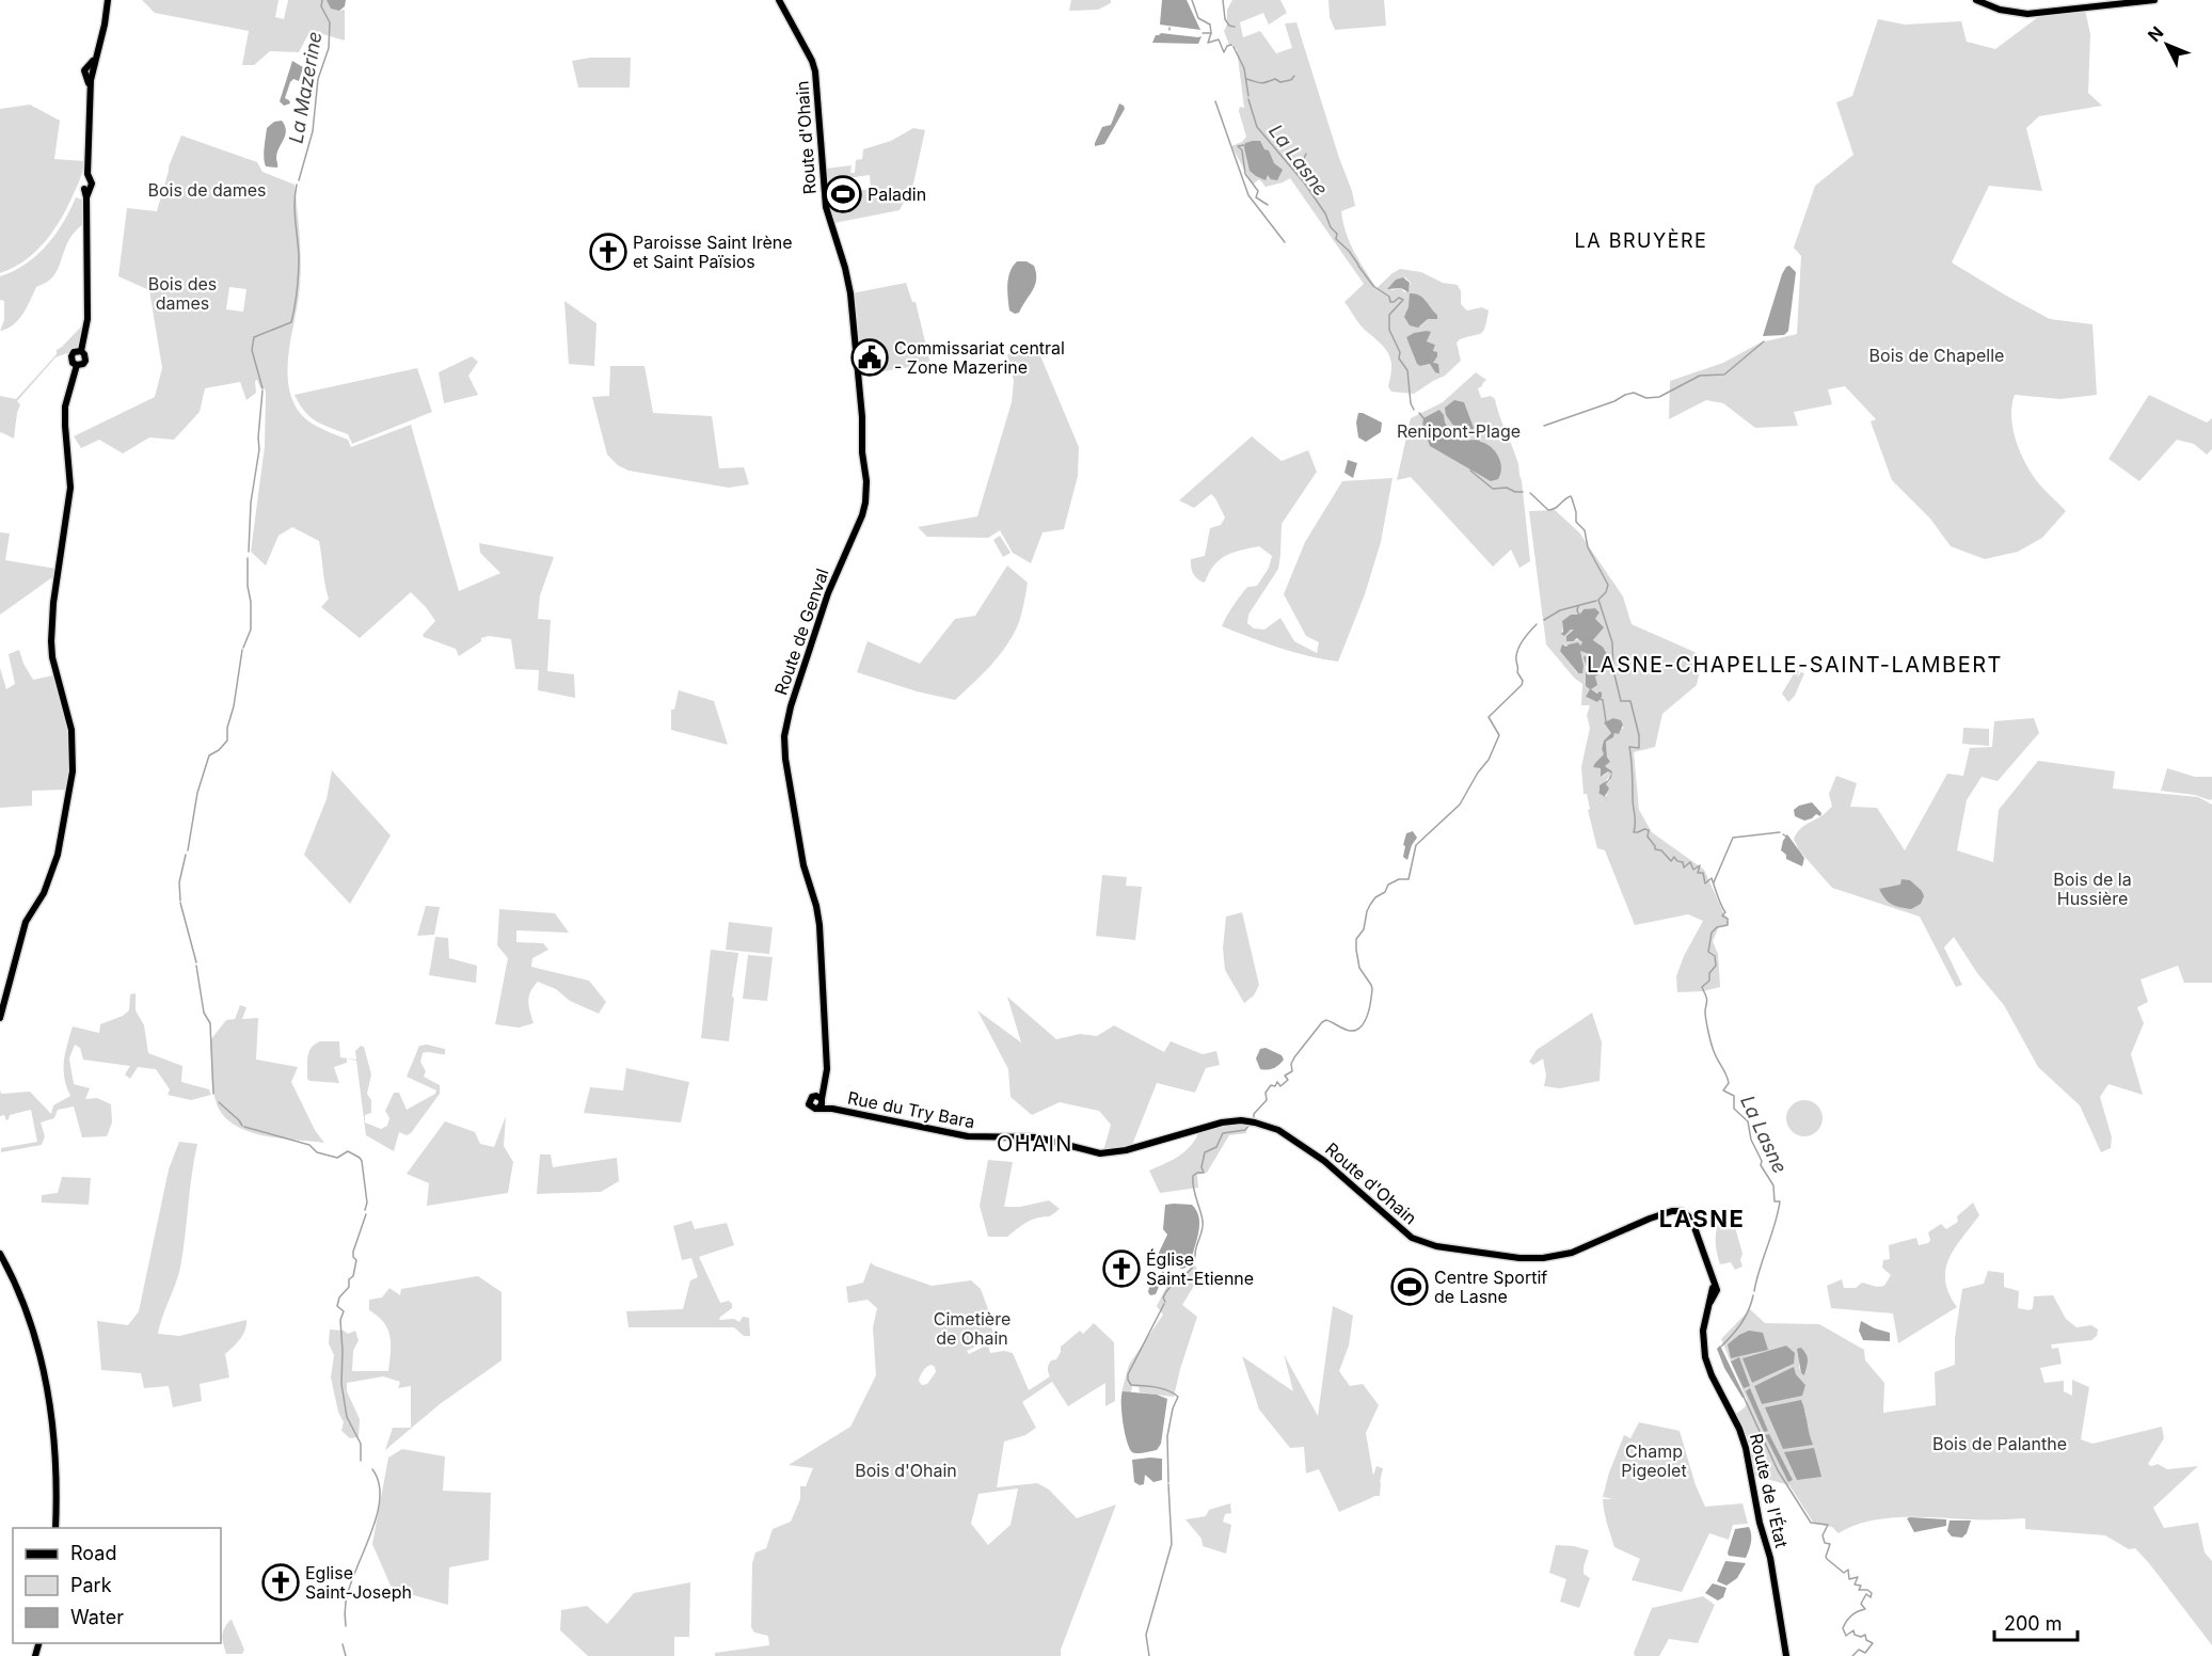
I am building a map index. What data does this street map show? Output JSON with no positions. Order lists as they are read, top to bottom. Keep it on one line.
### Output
{"streets":{"main road":["Route d'Ohain","Route de Genval","Rue du Try Bara","Route de l'État"]},"crossings":[["Route d'Ohain","Route de Genval"],["Route d'Ohain","Rue du Try Bara"],["Route d'Ohain","Route de l'État"],["Route de Genval","Rue du Try Bara"]],"districts":["LA BRUYÈRE","LASNE-CHAPELLE-SAINT-LAMBERT","OHAIN","LASNE"],"water":["La Mazerine","La Lasne"],"parks":["Bois de dames","Bois des dames","Bois de Chapelle","Renipont-Plage","Bois de la Hussière","Cimetière de Ohain","Bois de Palanthe","Champ Pigeolet","Bois d'Ohain"],"places":{"sports":["Paladin","Centre Sportif de Lasne"],"church":["Paroisse Saint Irène et Saint Païsios","Église Saint-Etienne","Eglise Saint-Joseph"],"public building":["Commissariat central - Zone Mazerine"]},"legend":["Road","Park","Water"],"scale_bar":"200 m","north":"top left"}
